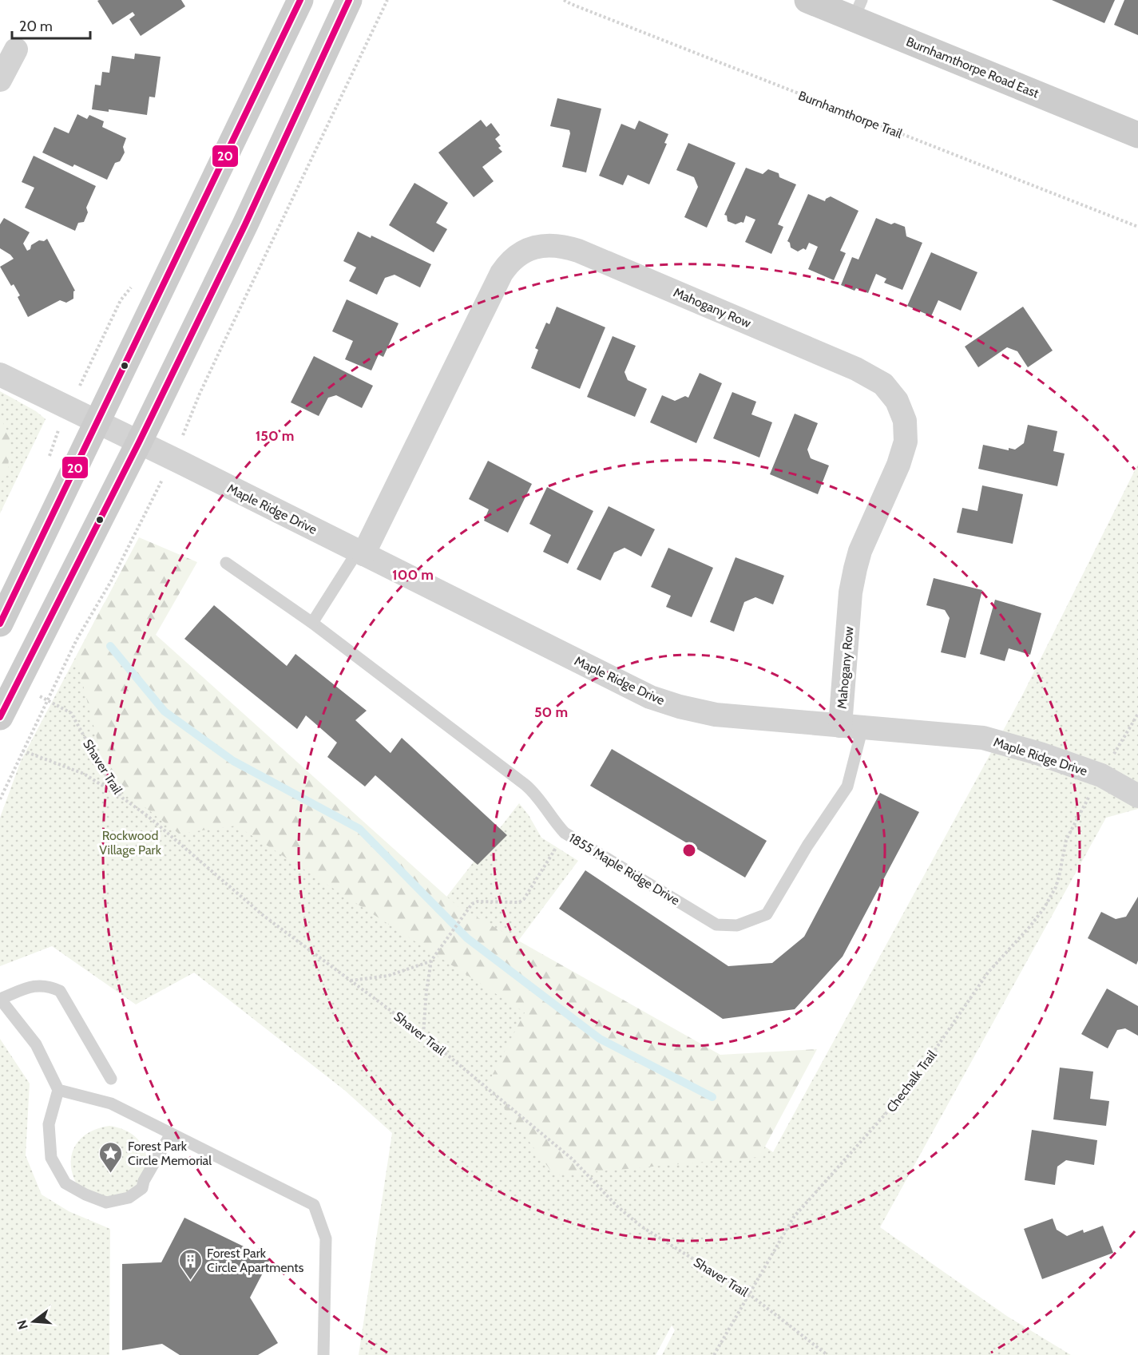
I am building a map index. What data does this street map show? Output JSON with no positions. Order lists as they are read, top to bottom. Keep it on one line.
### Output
{"streets":{"street":["Burnhamthorpe Road East","Mahogany Row","Maple Ridge Drive"],"lane":["1855 Maple Ridge Drive"],"path":["Burnhamthorpe Trail","Shaver Trail","Chechalk Trail"]},"crossings":[["Mahogany Row","Maple Ridge Drive"],["Mahogany Row","1855 Maple Ridge Drive"],["Maple Ridge Drive","1855 Maple Ridge Drive"],["Shaver Trail","Chechalk Trail"]],"parks":["Rockwood Village Park"],"places":{"place":["Forest Park Circle Memorial"],"building":["Forest Park Circle Apartments"]},"lines":["transit line 20"],"scale_bar":"20 m","north":"left","rings":["150 m","100 m","50 m"]}
